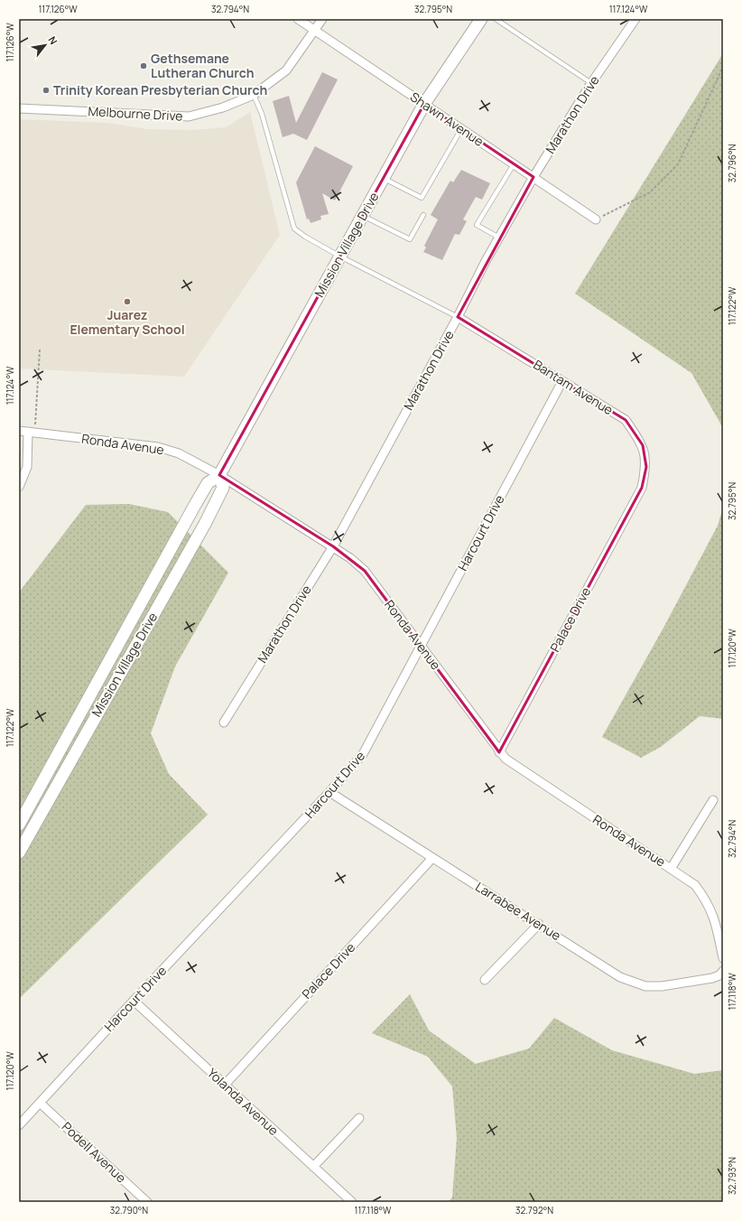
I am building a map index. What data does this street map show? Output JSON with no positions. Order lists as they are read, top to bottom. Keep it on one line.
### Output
{"streets":{"main road":["Mission Village Drive"],"street":["Melbourne Drive","Marathon Drive","Shawn Avenue","Bantam Avenue","Ronda Avenue","Harcourt Drive","Palace Drive","Larrabee Avenue","Yolanda Avenue","Podell Avenue"]},"crossings":[["Melbourne Drive","Shawn Avenue"],["Marathon Drive","Shawn Avenue"],["Marathon Drive","Bantam Avenue"],["Marathon Drive","Ronda Avenue"],["Shawn Avenue","Mission Village Drive"],["Mission Village Drive","Ronda Avenue"],["Bantam Avenue","Harcourt Drive"],["Bantam Avenue","Palace Drive"],["Ronda Avenue","Harcourt Drive"],["Ronda Avenue","Palace Drive"],["Harcourt Drive","Larrabee Avenue"],["Harcourt Drive","Yolanda Avenue"],["Harcourt Drive","Podell Avenue"],["Palace Drive","Larrabee Avenue"],["Palace Drive","Yolanda Avenue"]],"places":["Gethsemane Lutheran Church","Trinity Korean Presbyterian Church","Juarez Elementary School"],"north":"top right","coordinates":["117.126°W","32.794°N","32.795°N","117.124°W","32.796°N","117.122°W","117.120°W","117.118°W","32.793°N","32.790°N","32.792°N"]}
